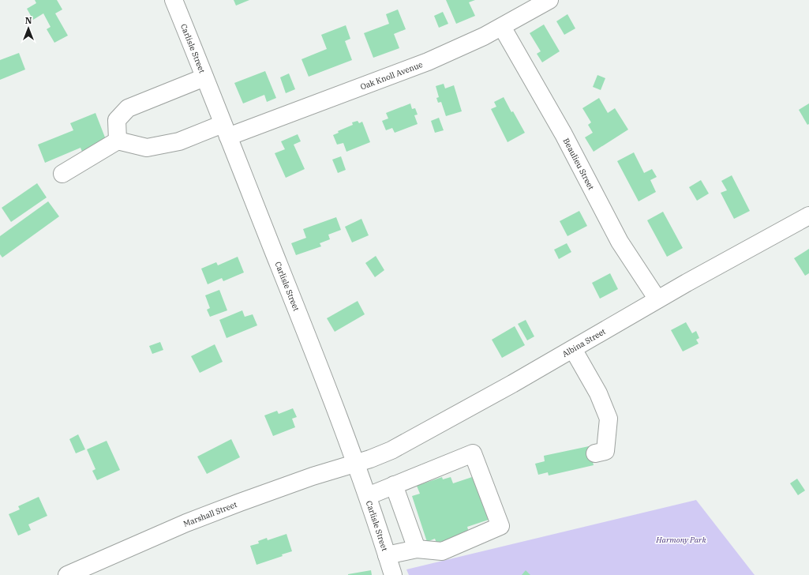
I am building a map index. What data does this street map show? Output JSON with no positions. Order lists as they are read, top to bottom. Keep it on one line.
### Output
{"streets":{"street":["Carlisle Street","Oak Knoll Avenue","Beaulieu Street","Albina Street","Marshall Street"]},"crossings":[["Carlisle Street","Oak Knoll Avenue"],["Carlisle Street","Albina Street"],["Carlisle Street","Marshall Street"],["Oak Knoll Avenue","Beaulieu Street"],["Beaulieu Street","Albina Street"],["Albina Street","Marshall Street"]],"parks":["Harmony Park"],"north":"top"}
